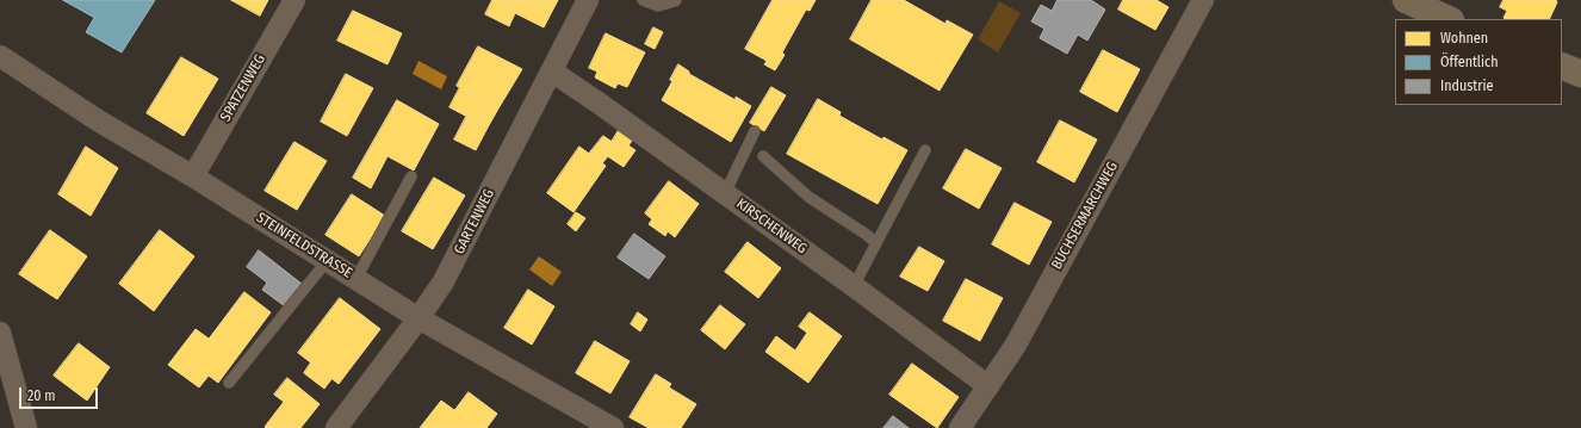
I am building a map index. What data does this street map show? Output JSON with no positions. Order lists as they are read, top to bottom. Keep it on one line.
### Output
{"streets":{"street":["SPATZENWEG","BUCHSERMARCHWEG","GARTENWEG","KIRSCHENWEG","STEINFELDSTRASSE"]},"crossings":[["SPATZENWEG","STEINFELDSTRASSE"],["BUCHSERMARCHWEG","KIRSCHENWEG"],["GARTENWEG","KIRSCHENWEG"],["GARTENWEG","STEINFELDSTRASSE"]],"legend":["Wohnen","Öffentlich","Industrie"],"scale_bar":"20 m"}
